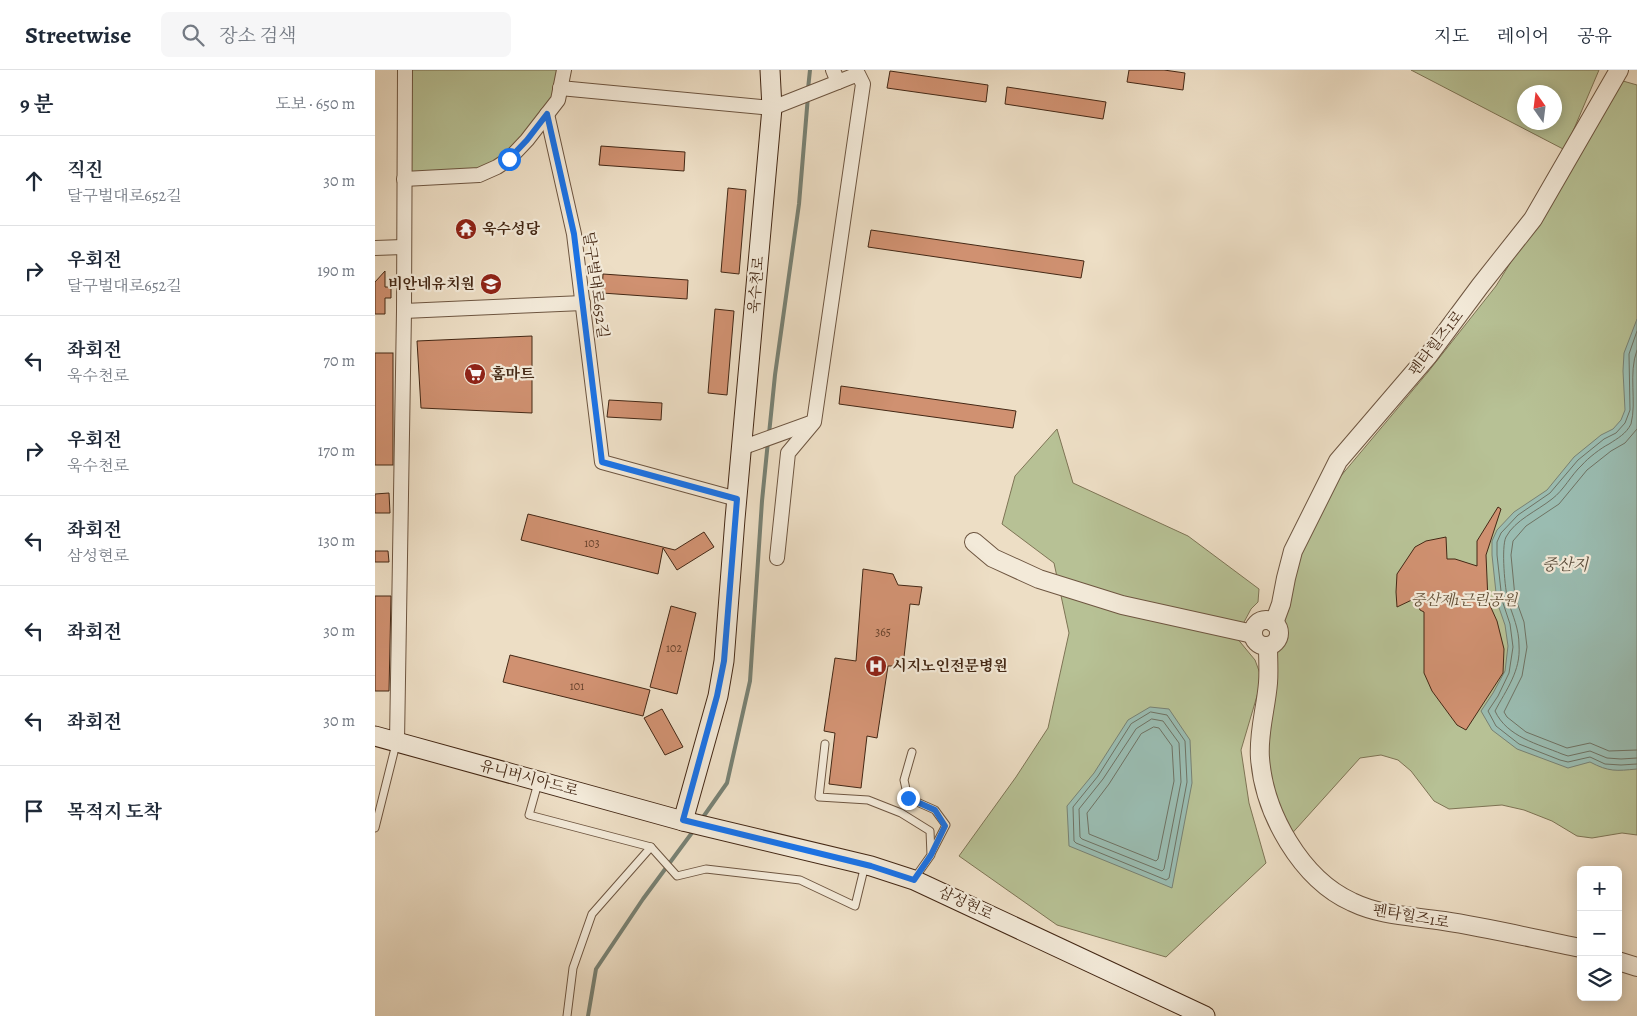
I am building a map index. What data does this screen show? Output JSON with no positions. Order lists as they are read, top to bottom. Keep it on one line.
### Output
{"streets":{"main road":["욱수천로","유니버시아드로","삼성현로"],"street":["달구벌대로652길","펜타힐즈1로"]},"crossings":[["달구벌대로652길","욱수천로"],["욱수천로","유니버시아드로"],["욱수천로","삼성현로"],["유니버시아드로","삼성현로"]],"water":["중산지"],"parks":["중산제1근린공원"],"places":{"temple":["욱수성당"],"school or university":["비안네유치원"],"supermarket":["홈마트"],"hospital":["시지노인전문병원"]},"house_numbers":["103","365","102","101"],"north":"top","page":{"header":"Streetwise","search":"장소 검색","nav":["지도","레이어","공유"],"heading":["9 분","도보 · 650 m"],"list":[["직진","달구벌대로652길","30 m"],["우회전","달구벌대로652길","190 m"],["좌회전","욱수천로","70 m"],["우회전","욱수천로","170 m"],["좌회전","삼성현로","130 m"],["좌회전","30 m"],["좌회전","30 m"],"목적지 도착"],"map_buttons":["+","−"]}}
